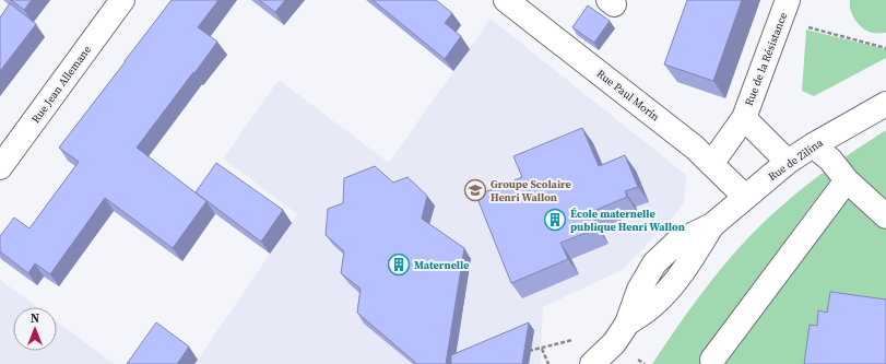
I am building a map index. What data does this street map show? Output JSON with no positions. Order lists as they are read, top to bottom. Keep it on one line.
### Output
{"streets":{"street":["Rue de la Résistance","Rue Jean Allemane","Rue Paul Morin","Rue de Zilina"]},"crossings":[["Rue de la Résistance","Rue Paul Morin"],["Rue de la Résistance","Rue de Zilina"],["Rue Paul Morin","Rue de Zilina"]],"places":{"school or university":["Groupe Scolaire Henri Wallon"],"building":["École maternelle publique Henri Wallon","Maternelle"]},"north":"top"}
